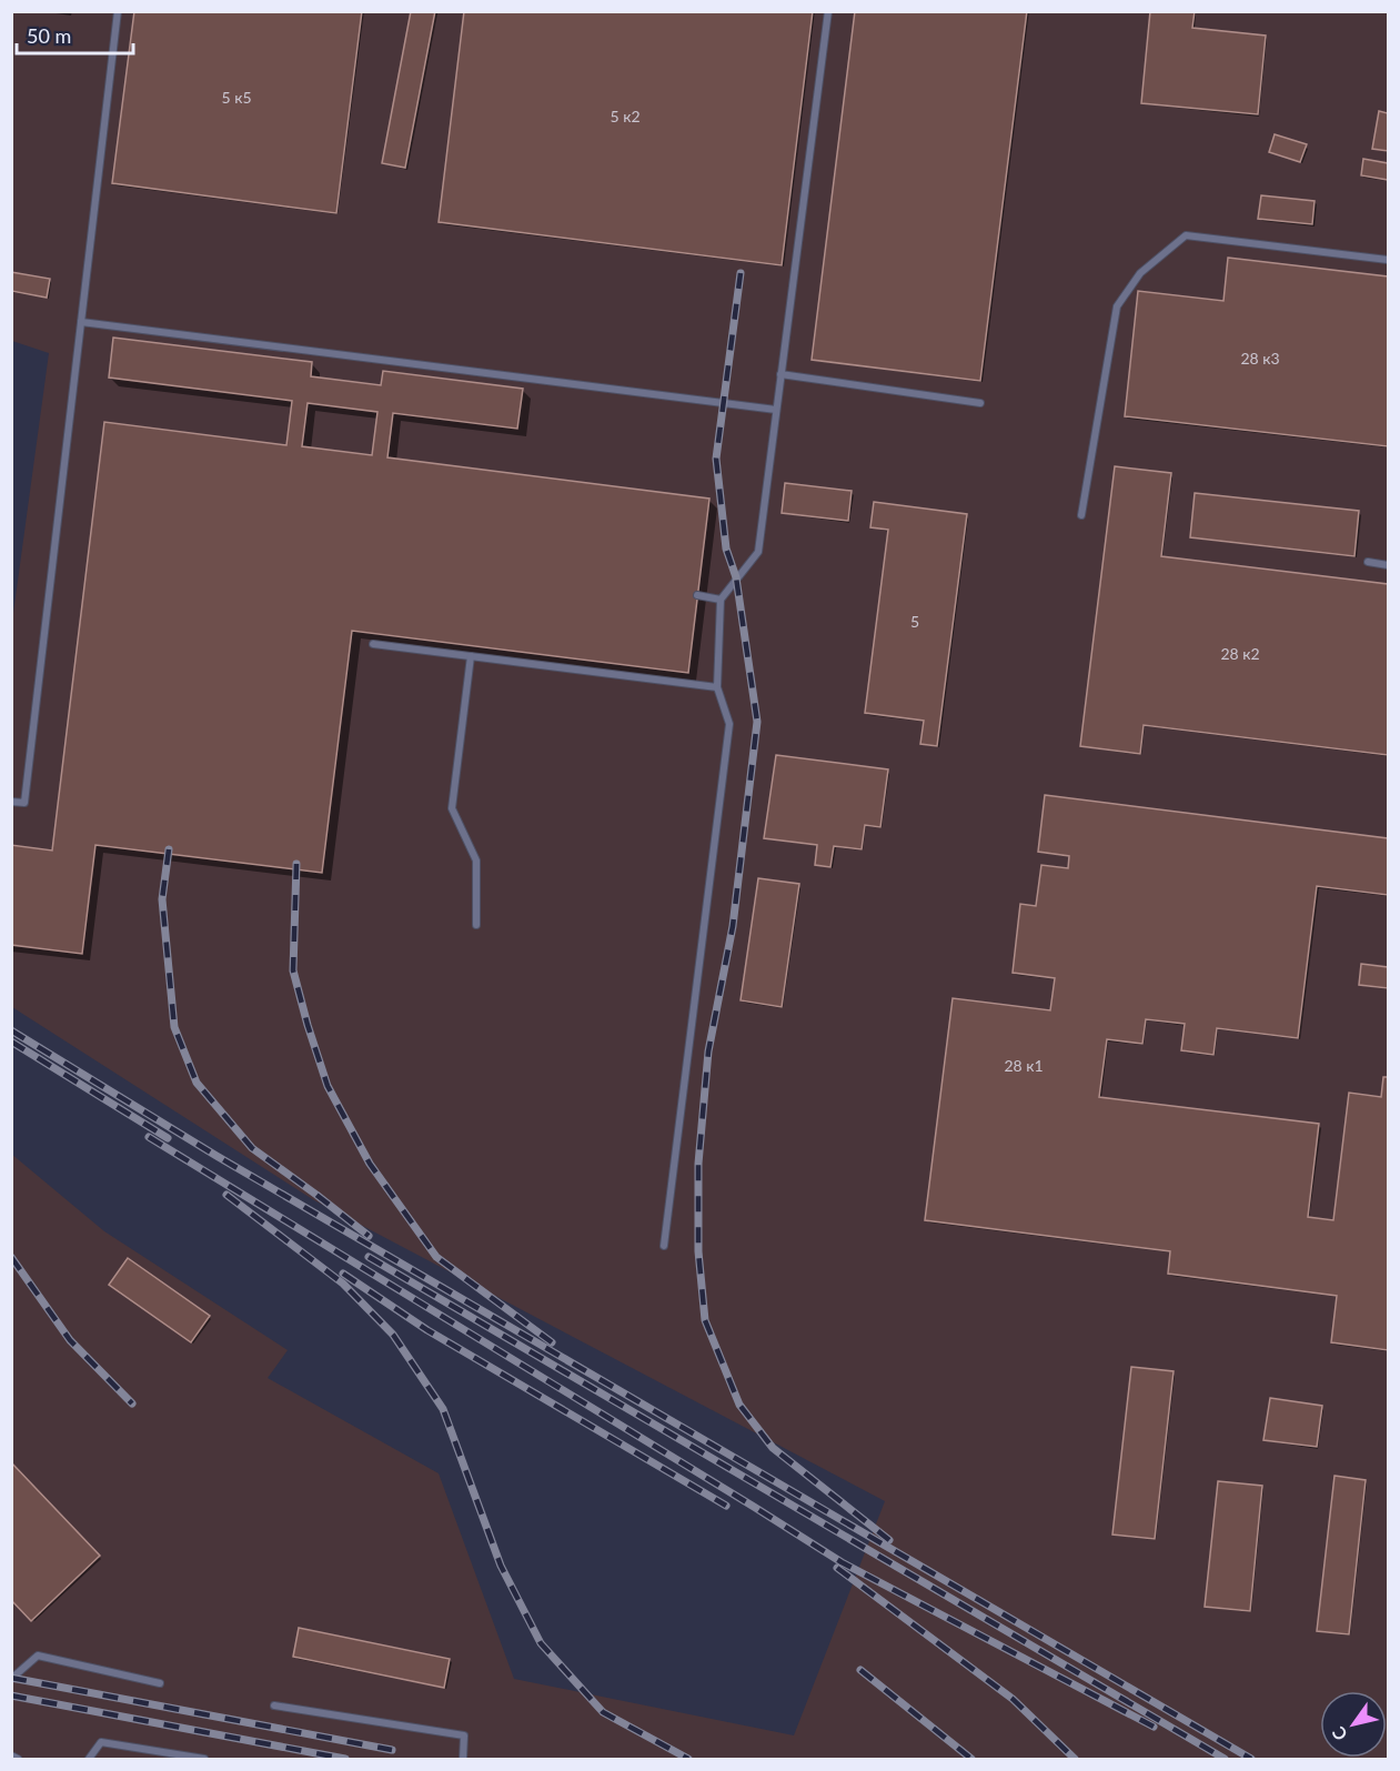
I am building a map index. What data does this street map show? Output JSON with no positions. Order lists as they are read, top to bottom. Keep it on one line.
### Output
{"house_numbers":["5 к5","5 к2","28 к3","5","28 к2","28 к1"],"scale_bar":"50 m","north":"bottom left"}
